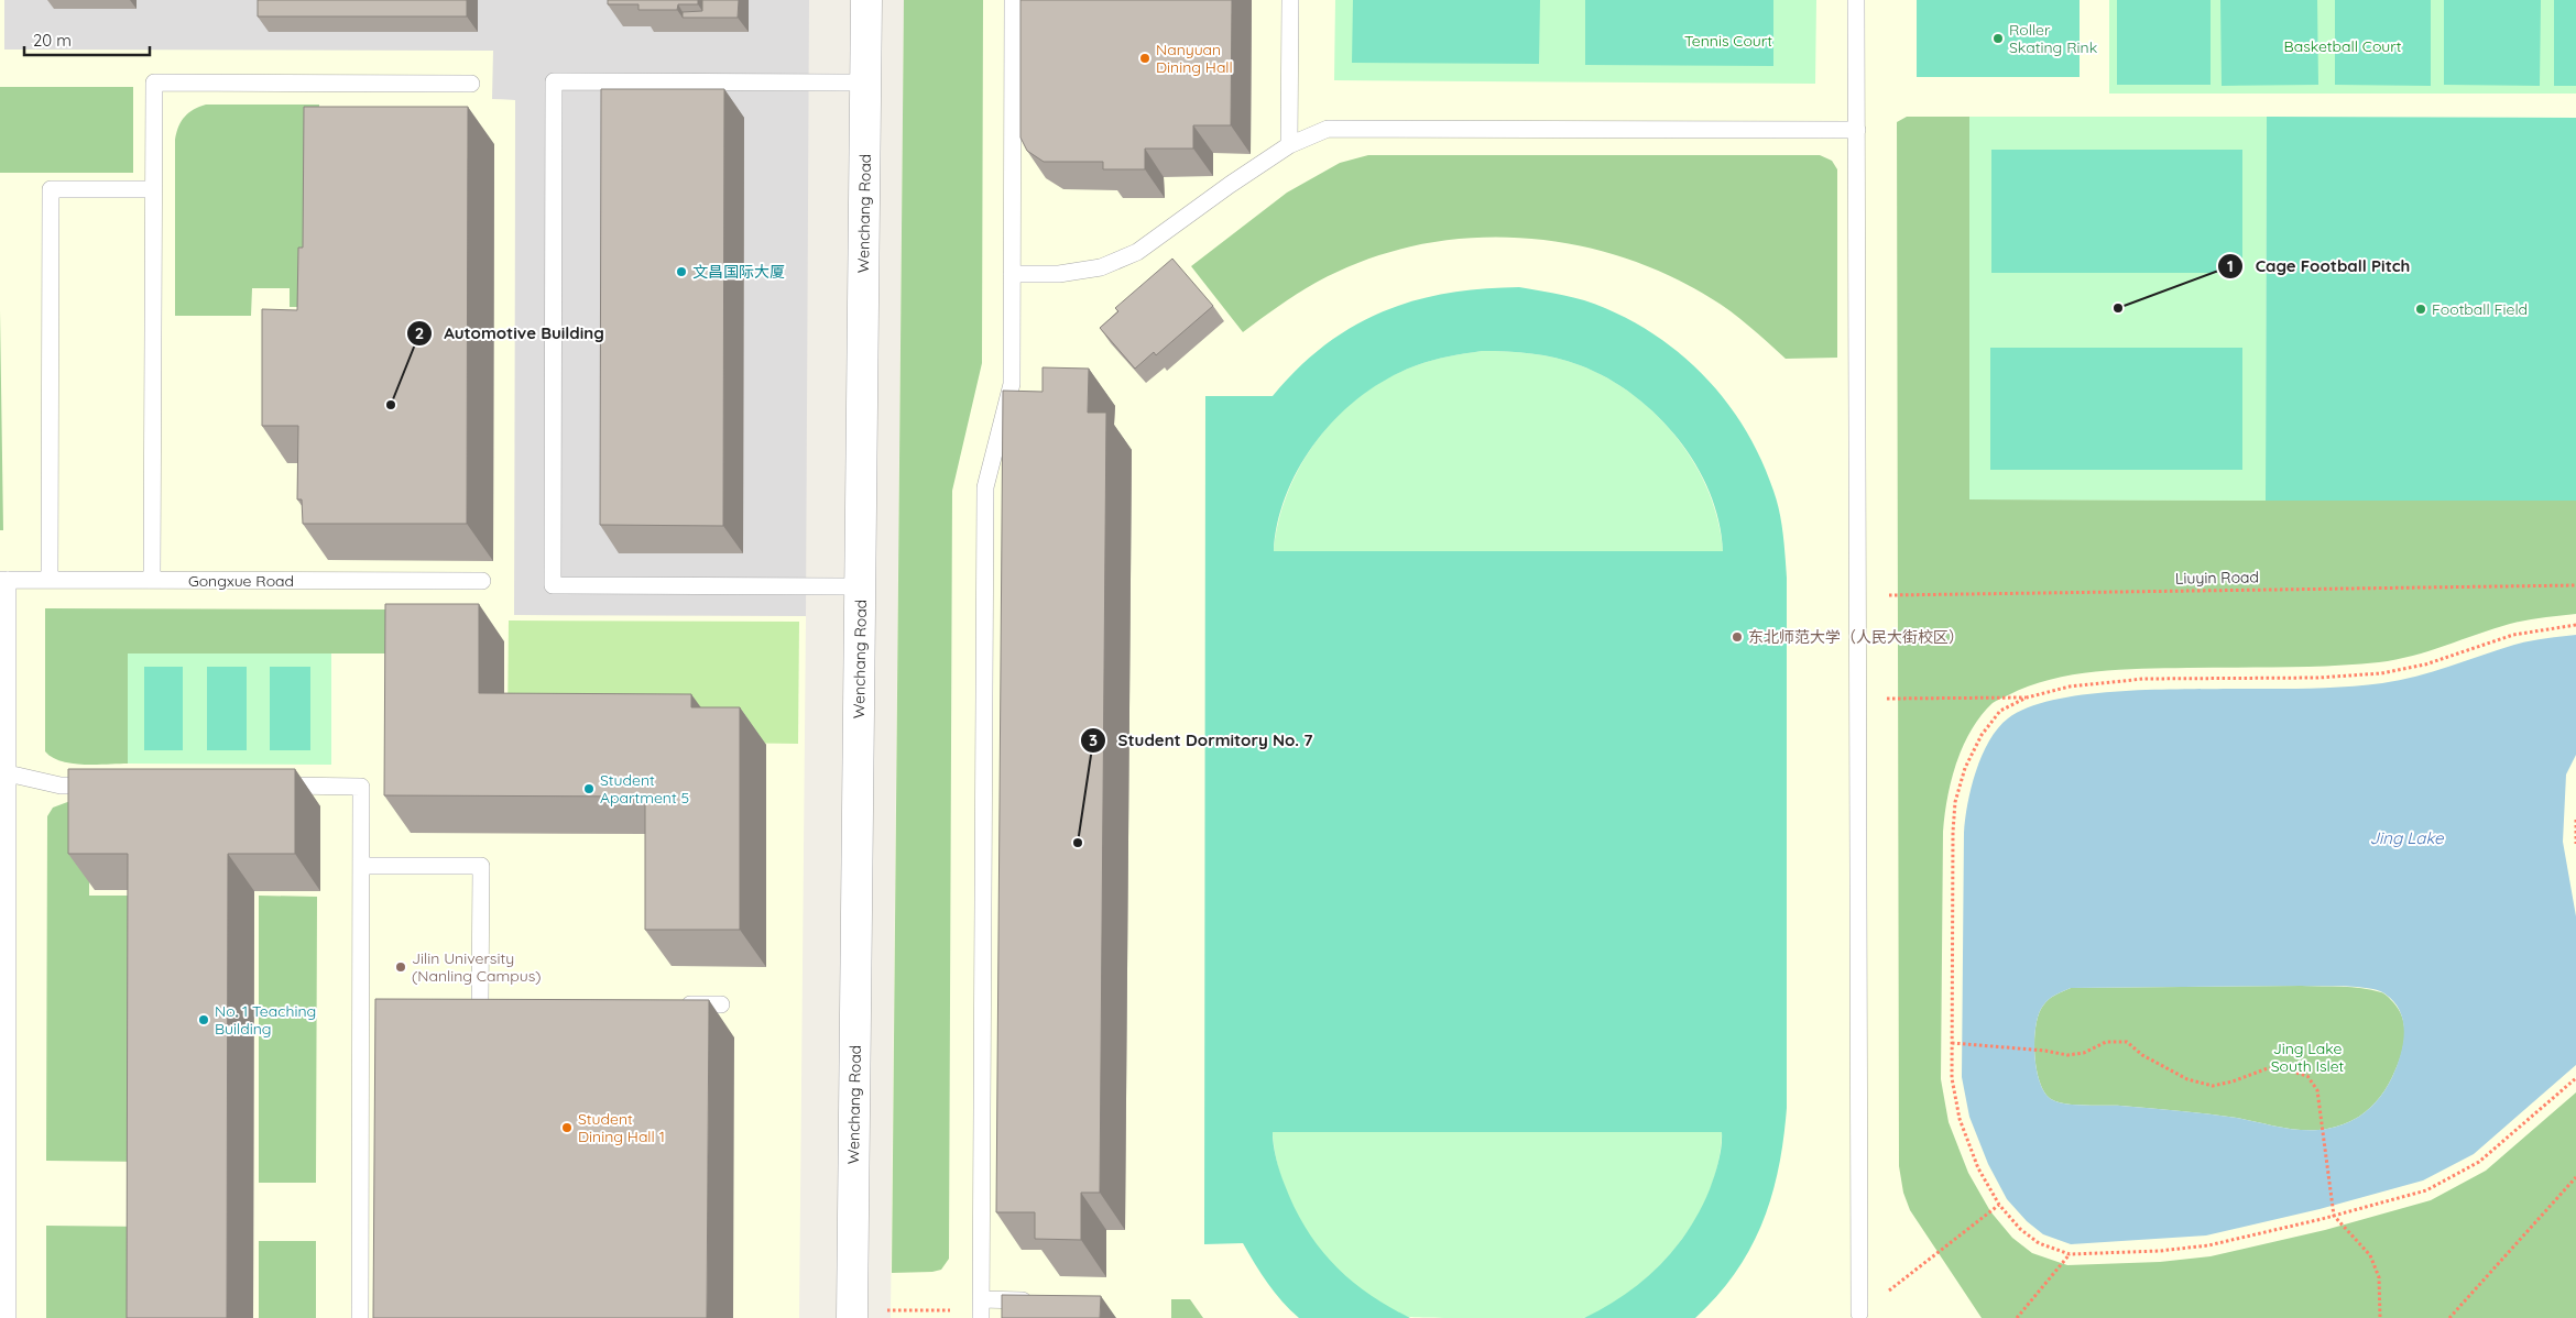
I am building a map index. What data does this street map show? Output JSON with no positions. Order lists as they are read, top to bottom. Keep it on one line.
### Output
{"streets":{"street":["Wenchang Road"],"lane":["Gongxue Road"],"path":["Liuyin Road"]},"water":["Jing Lake"],"parks":["Tennis Court","Basketball Court","Jing Lake South Islet"],"places":["Roller Skating Rink","Nanyuan Dining Hall","文昌国际大厦","Cage Football Pitch","Football Field","Automotive Building","东北师范大学（人民大街校区）","Student Apartment 5","Student Dormitory No. 7","Jilin University (Nanling Campus)","No. 1 Teaching Building","Student Dining Hall 1"],"scale_bar":"20 m"}
